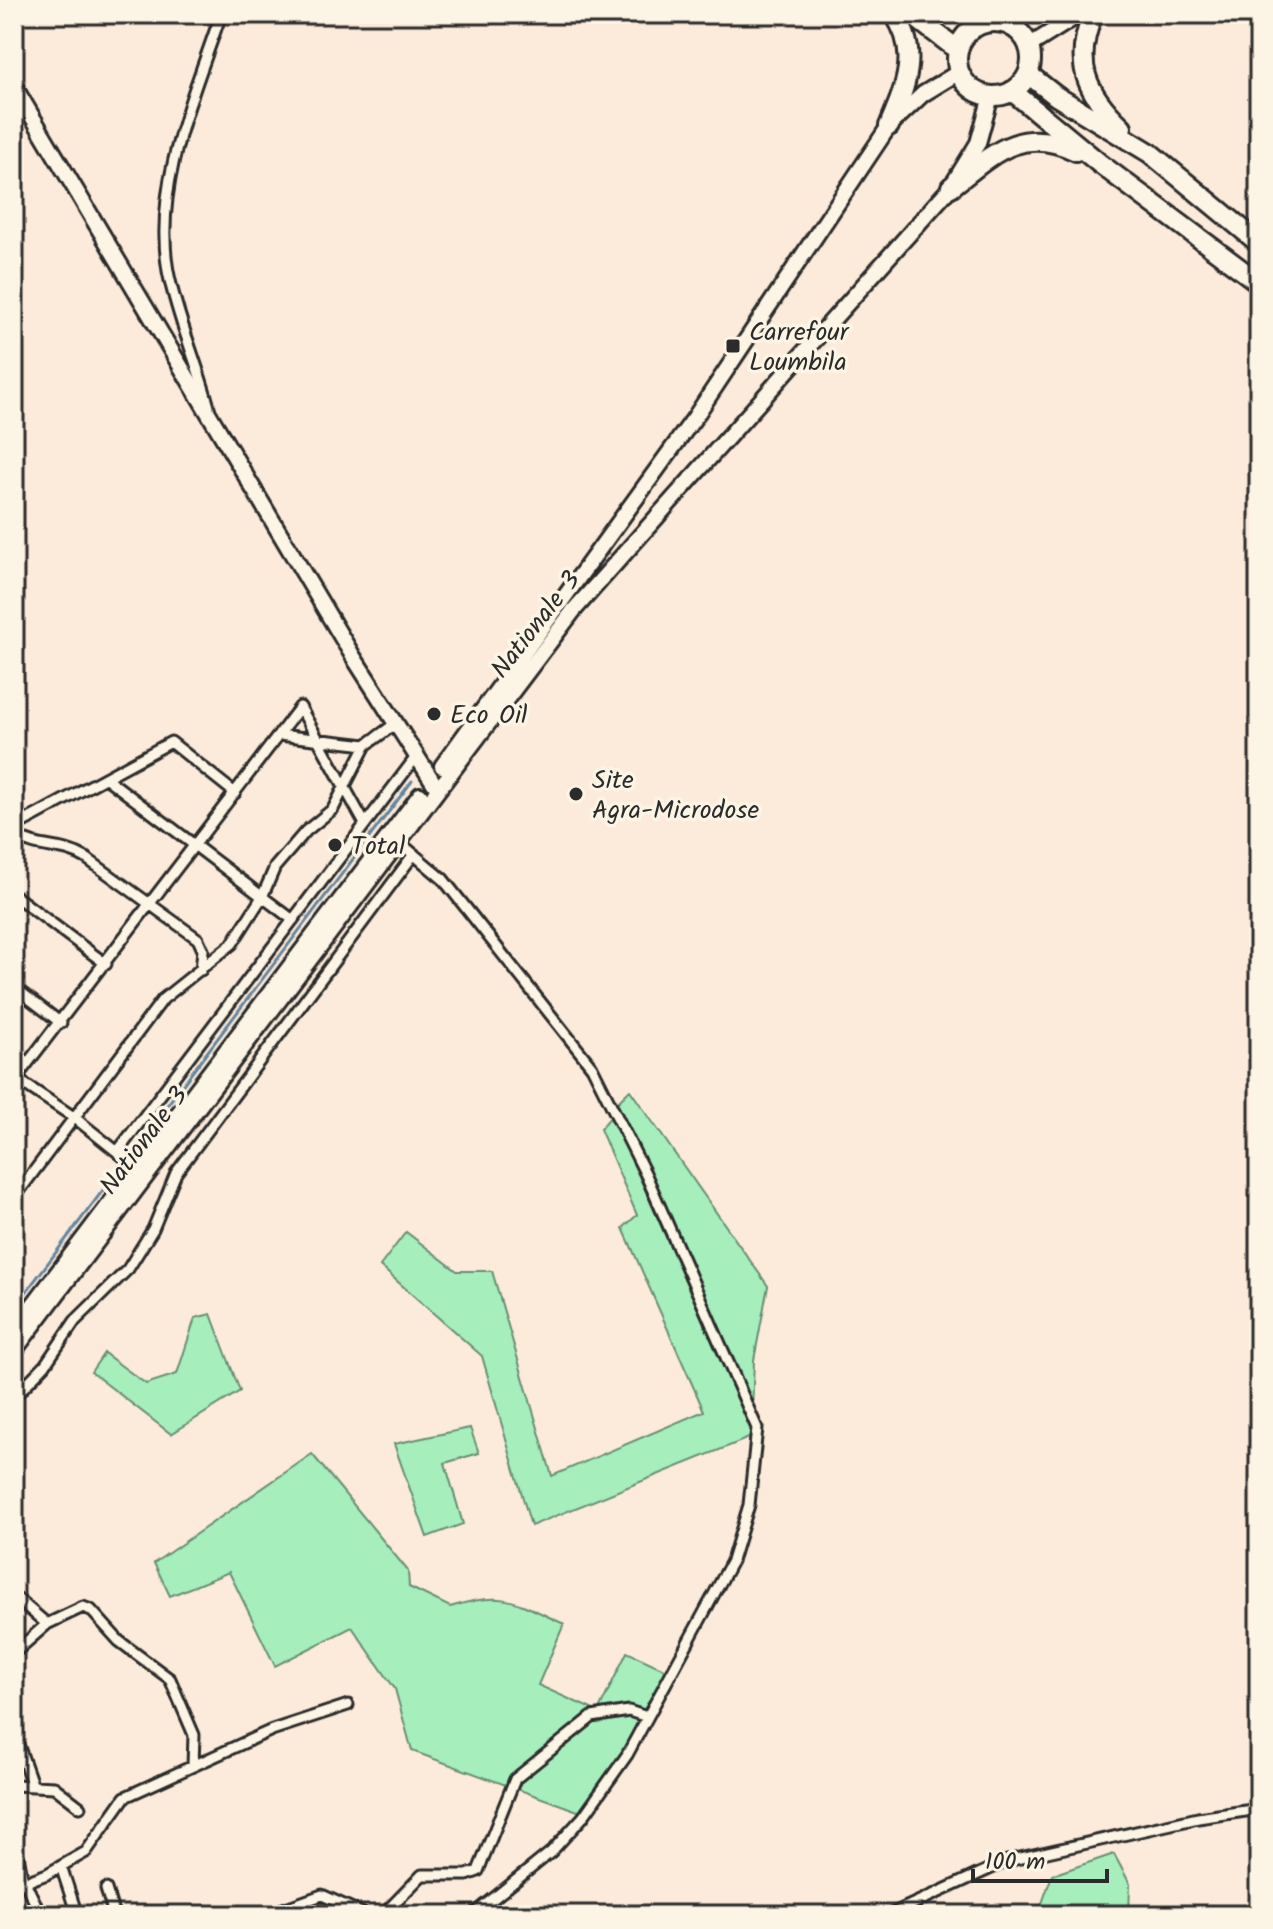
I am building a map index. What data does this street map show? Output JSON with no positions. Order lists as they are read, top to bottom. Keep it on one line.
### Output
{"streets":{"main road":["Nationale 3"]},"places":{"transit":["Carrefour Loumbila"],"other":["Eco Oil","Site Agra-Microdose","Total"]},"scale_bar":"100 m"}
